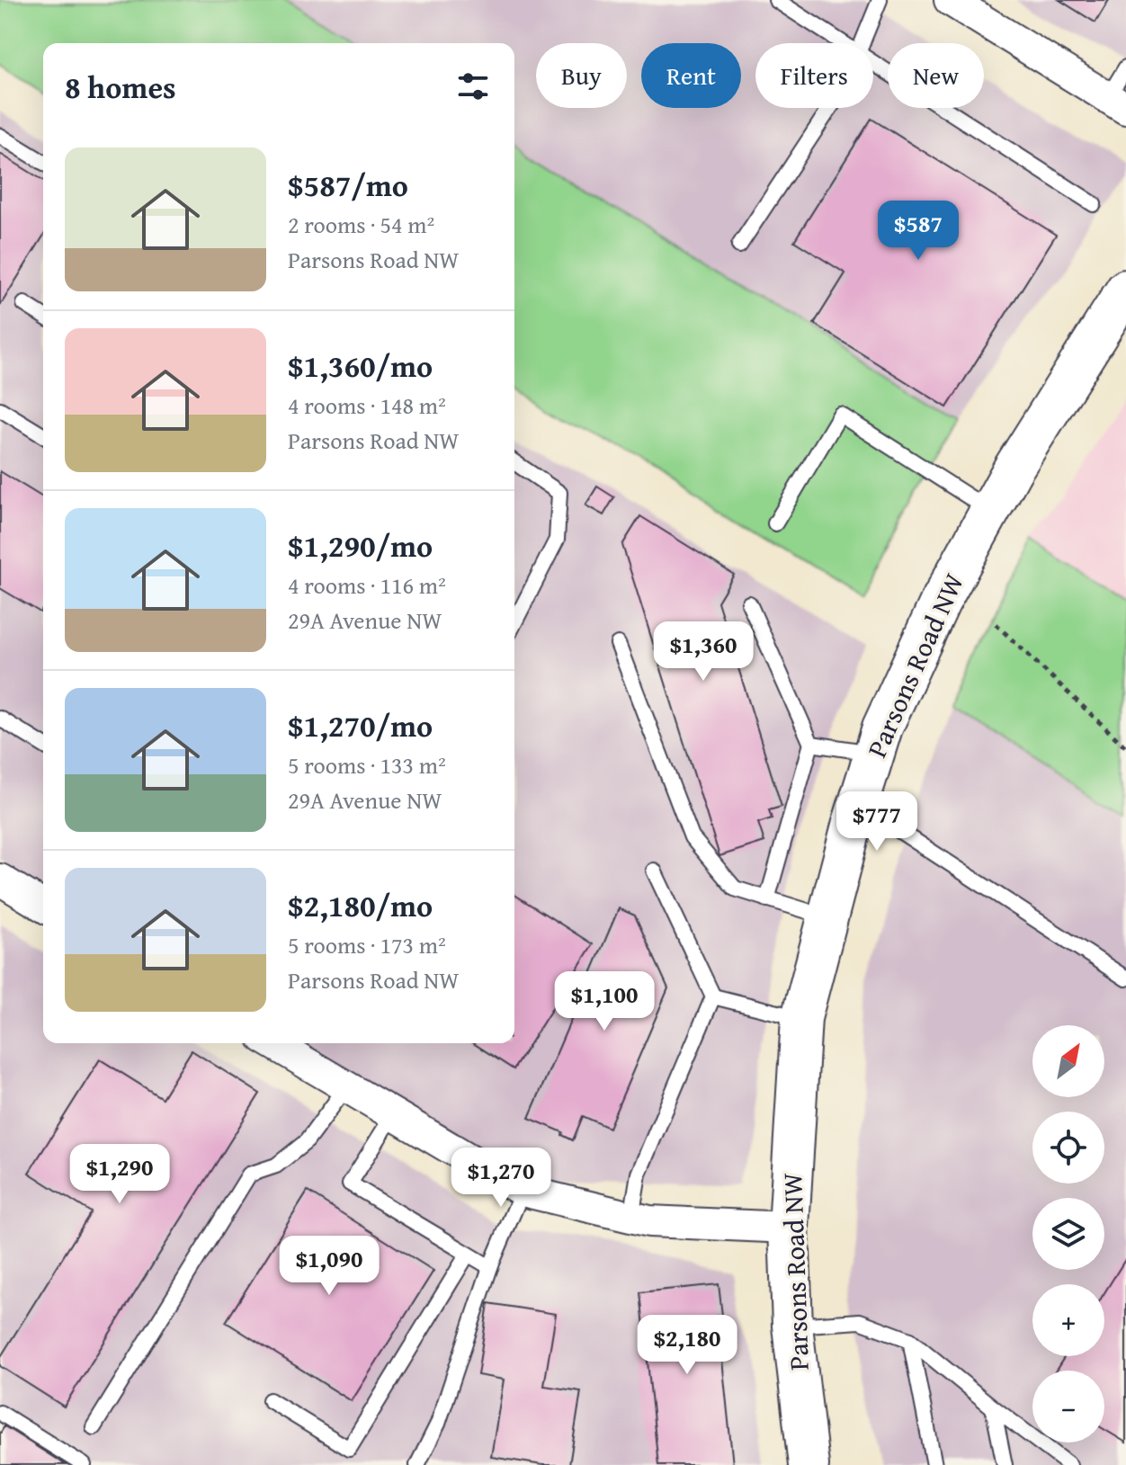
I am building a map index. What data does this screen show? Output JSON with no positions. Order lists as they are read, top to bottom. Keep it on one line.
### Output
{"streets":{"main road":["Parsons Road NW"]},"north":"top right","page":{"chip":["Buy","Rent","Filters","New"],"heading":"8 homes","list":[{"name":"$587/mo","note":"2 rooms · 54 m² · Parsons Road NW"},{"name":"$1,360/mo","note":"4 rooms · 148 m² · Parsons Road NW"},{"name":"$1,290/mo","note":"4 rooms · 116 m² · 29A Avenue NW"},{"name":"$1,270/mo","note":"5 rooms · 133 m² · 29A Avenue NW"},{"name":"$2,180/mo","note":"5 rooms · 173 m² · Parsons Road NW"}],"price":["$587","$1,360","$777","$1,100","$1,290","$1,270","$1,090","$2,180"],"map_buttons":["+","−"]}}
